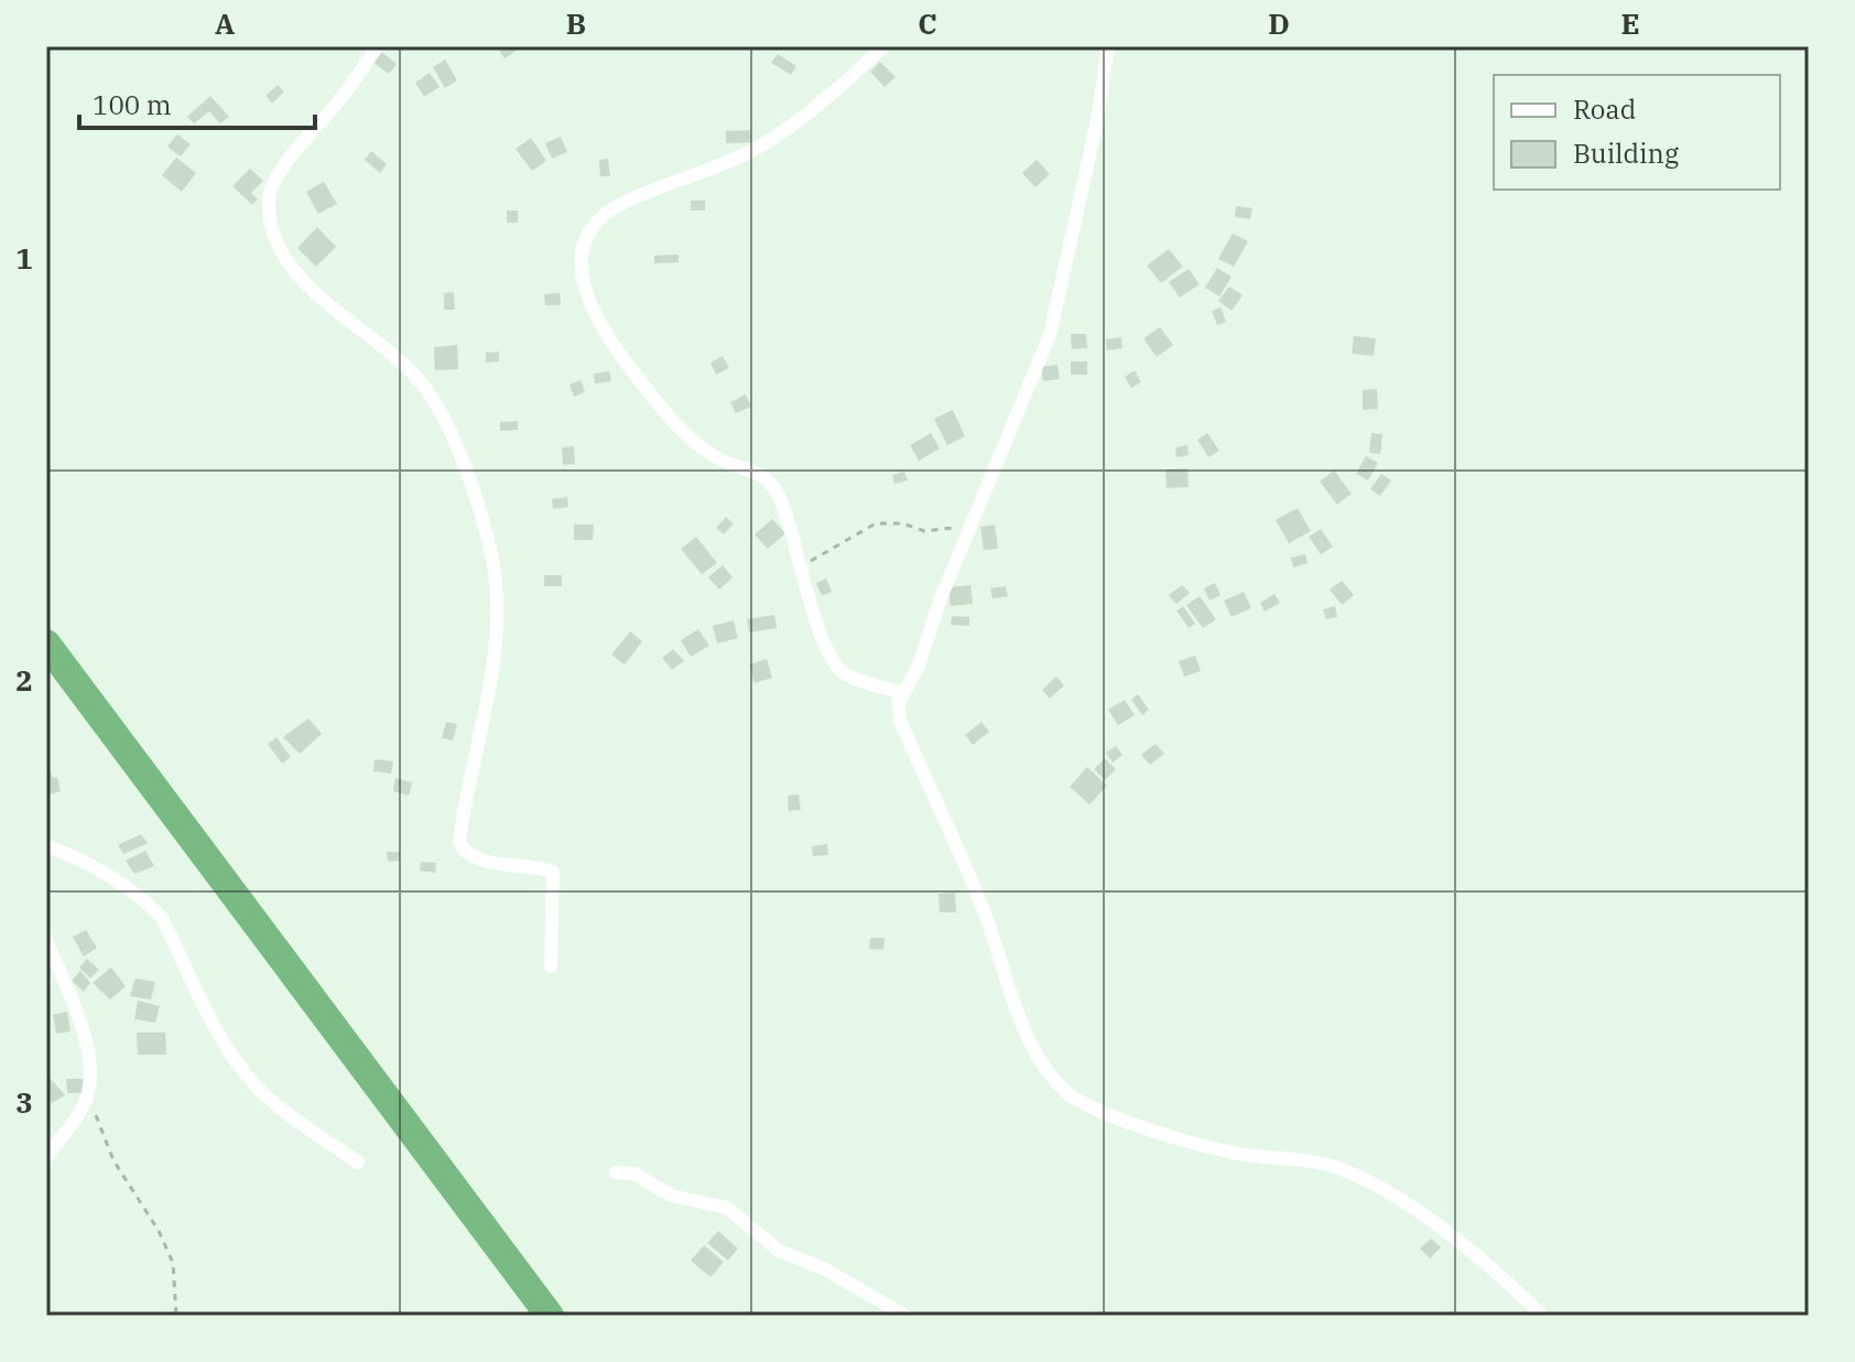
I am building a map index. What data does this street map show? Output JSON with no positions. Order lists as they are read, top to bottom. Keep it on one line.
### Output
{"legend":["Road","Building"],"scale_bar":"100 m","grid":{"columns":["A","B","C","D","E"],"rows":["1","2","3"]}}
